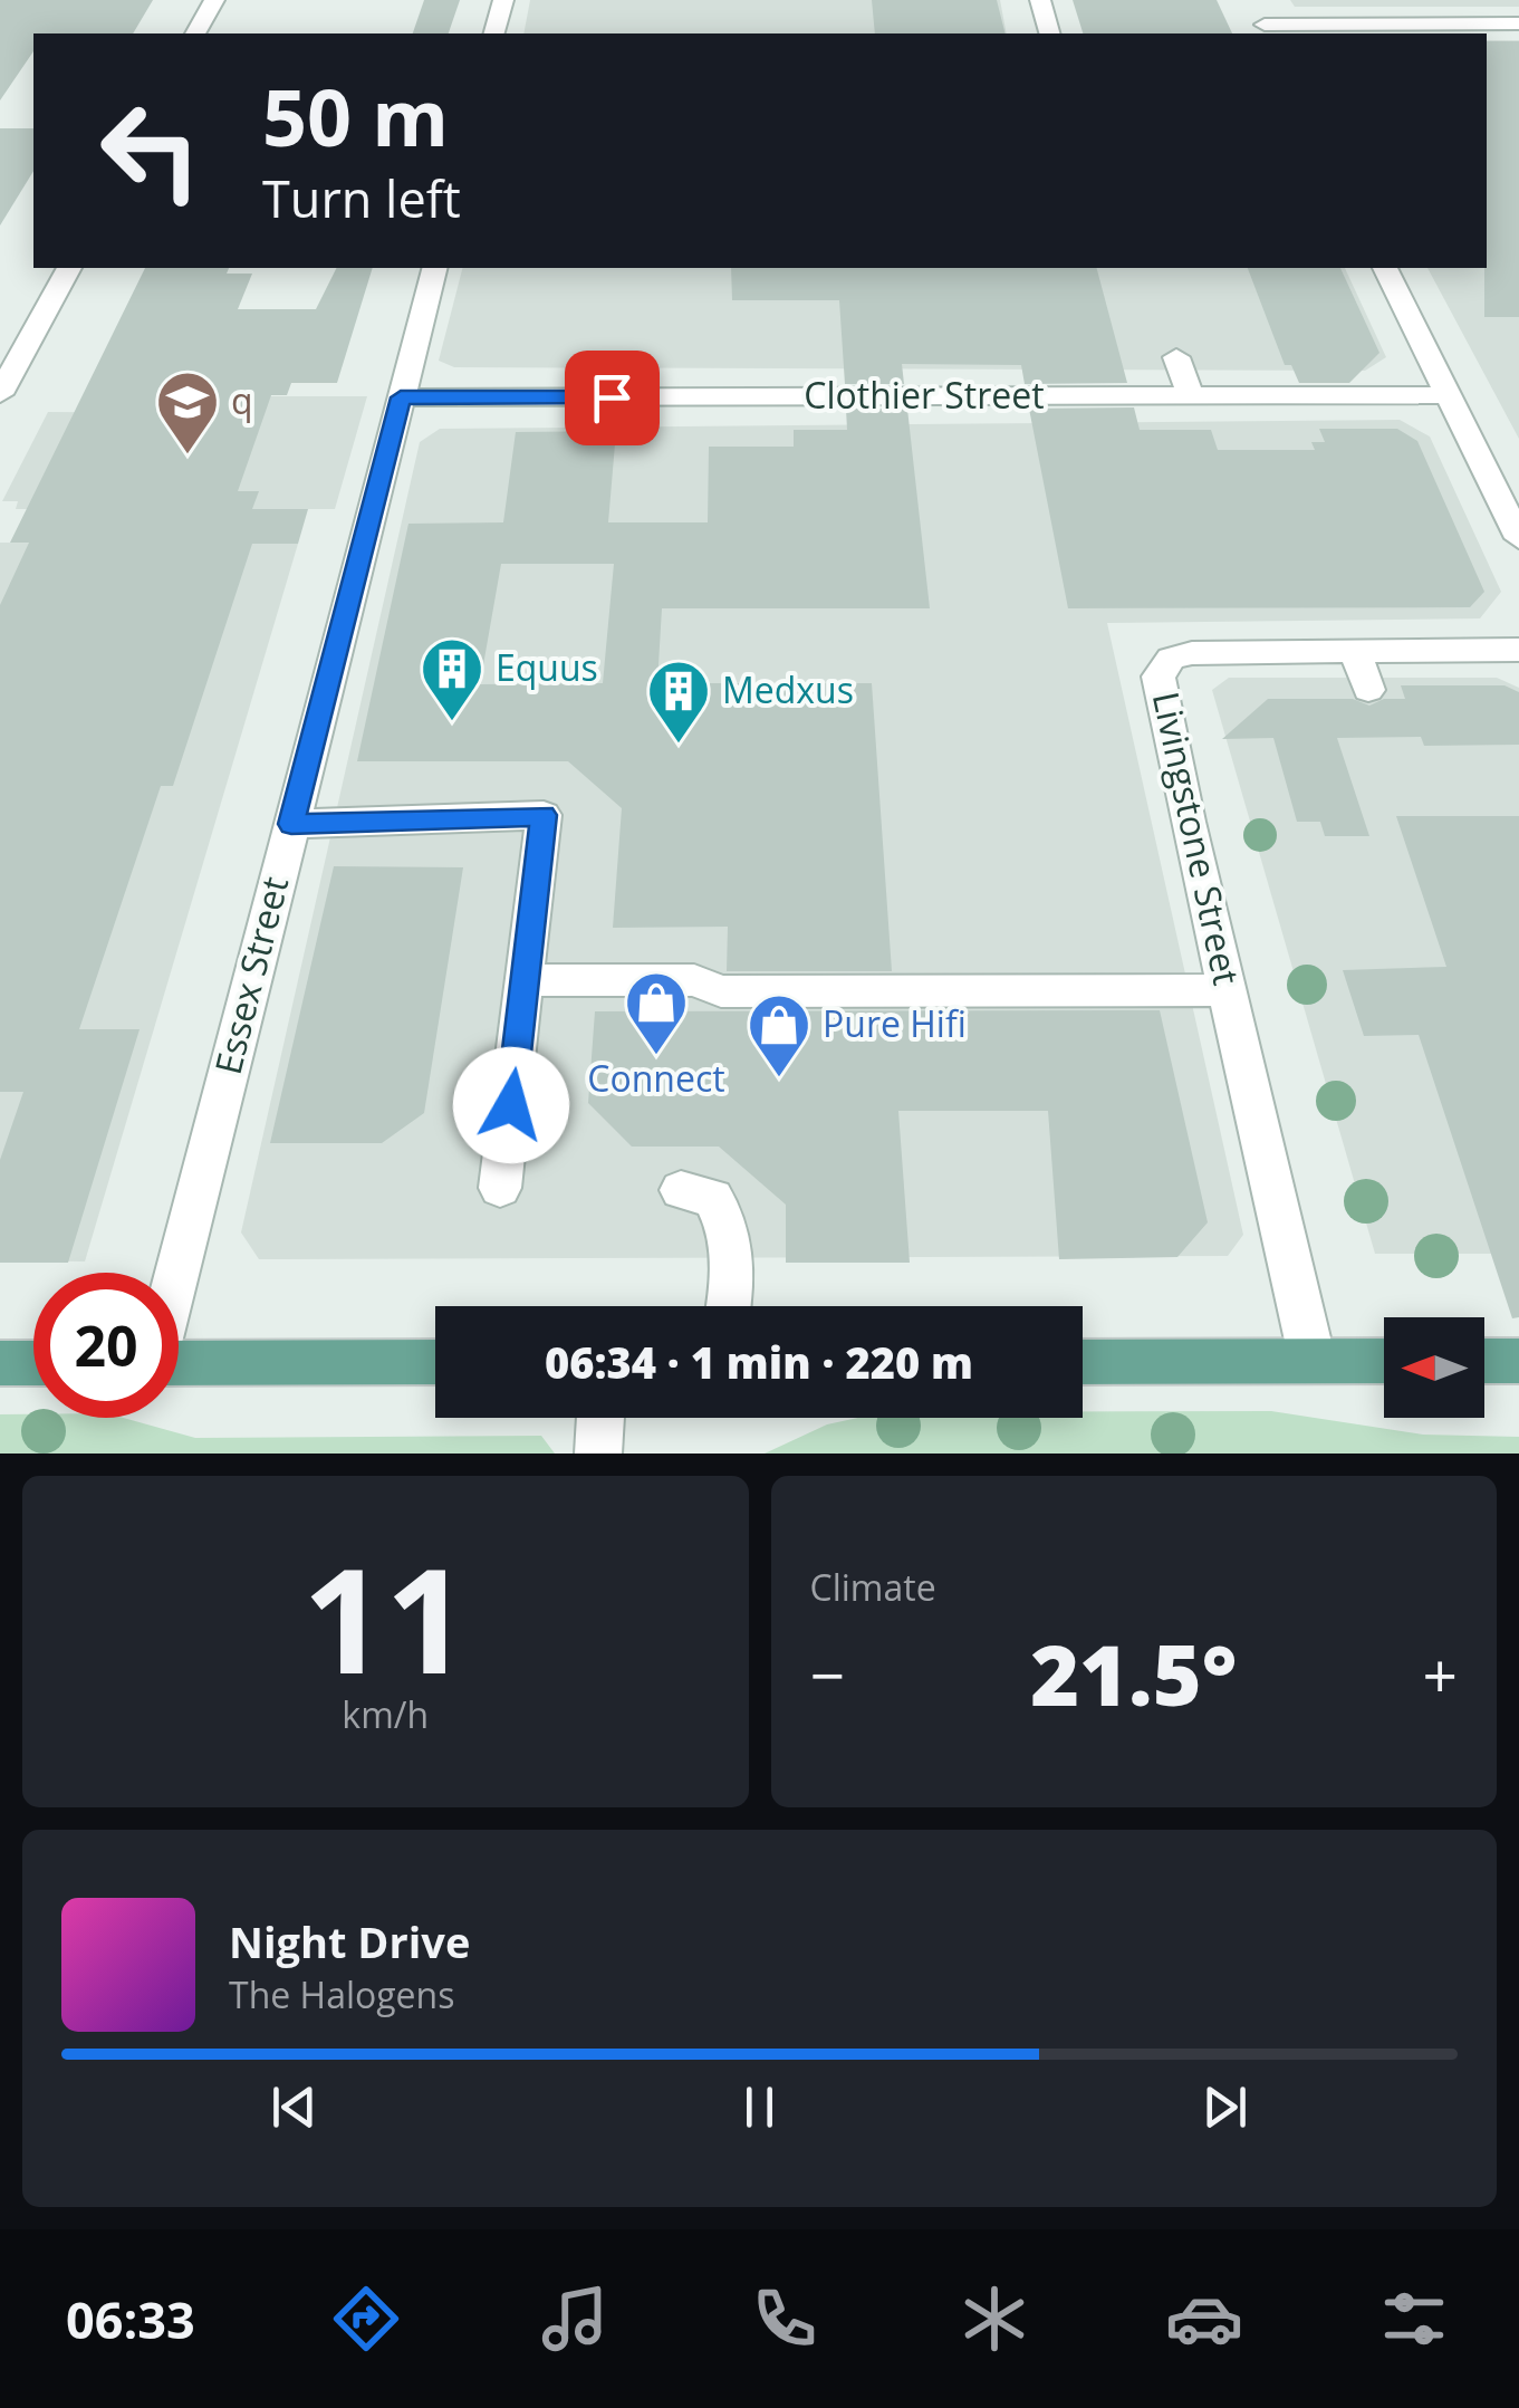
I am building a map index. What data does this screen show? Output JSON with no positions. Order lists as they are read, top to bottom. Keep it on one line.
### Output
{"streets":{"street":["Clothier Street","Livingstone Street","Essex Street"]},"crossings":[["Clothier Street","Essex Street"]],"places":{"school or university":["q"],"building":["Equus","Medxus"],"shop":["Connect","Pure Hifi"]},"north":"left","page":{"turn":["50 m","Turn left"],"limit":"20","trip":"06:34 · 1 min · 220 m","tile":[["11","km/h"],"Climate"],"heat":["−","21.5°","+"],"song":["Night Drive","The Halogens"],"tabs":"06:33"}}
